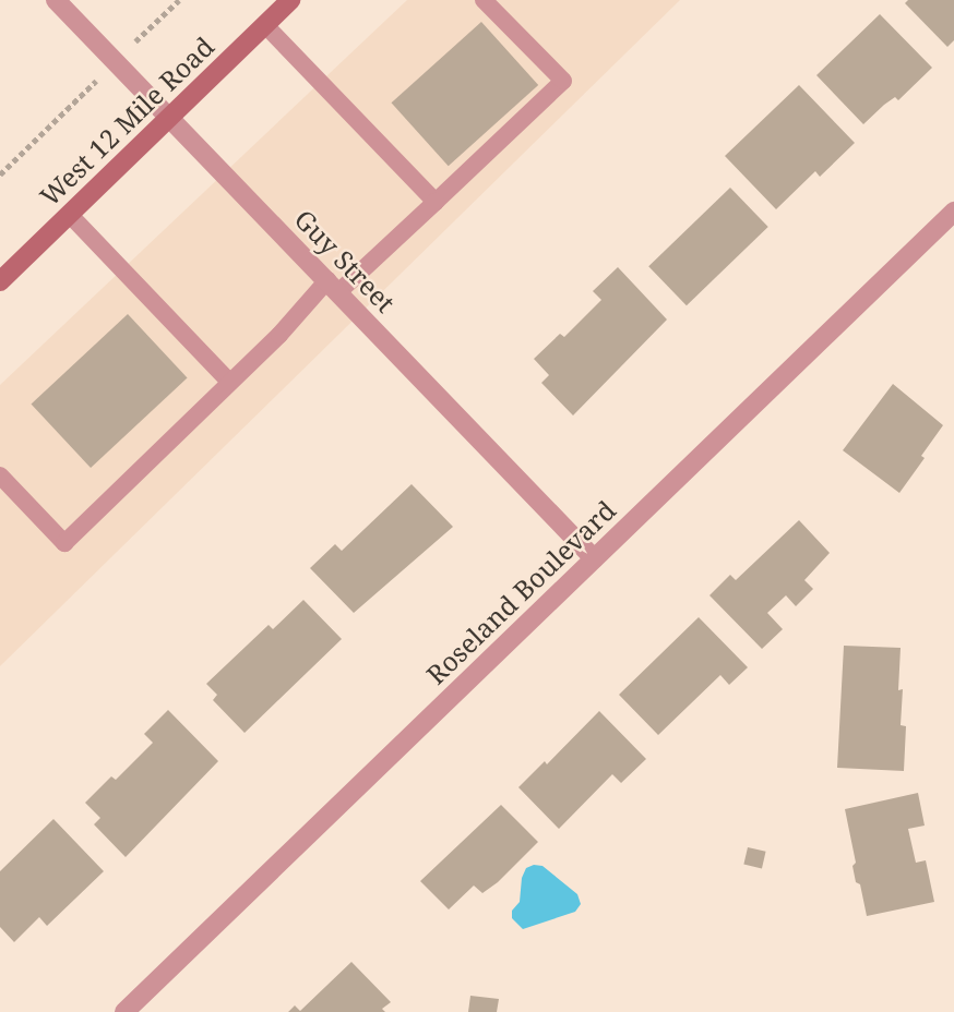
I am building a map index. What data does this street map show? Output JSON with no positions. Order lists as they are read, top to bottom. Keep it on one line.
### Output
{"streets":{"main road":["West 12 Mile Road"],"street":["Guy Street","Roseland Boulevard"]},"crossings":[["West 12 Mile Road","Guy Street"],["Guy Street","Roseland Boulevard"]]}
